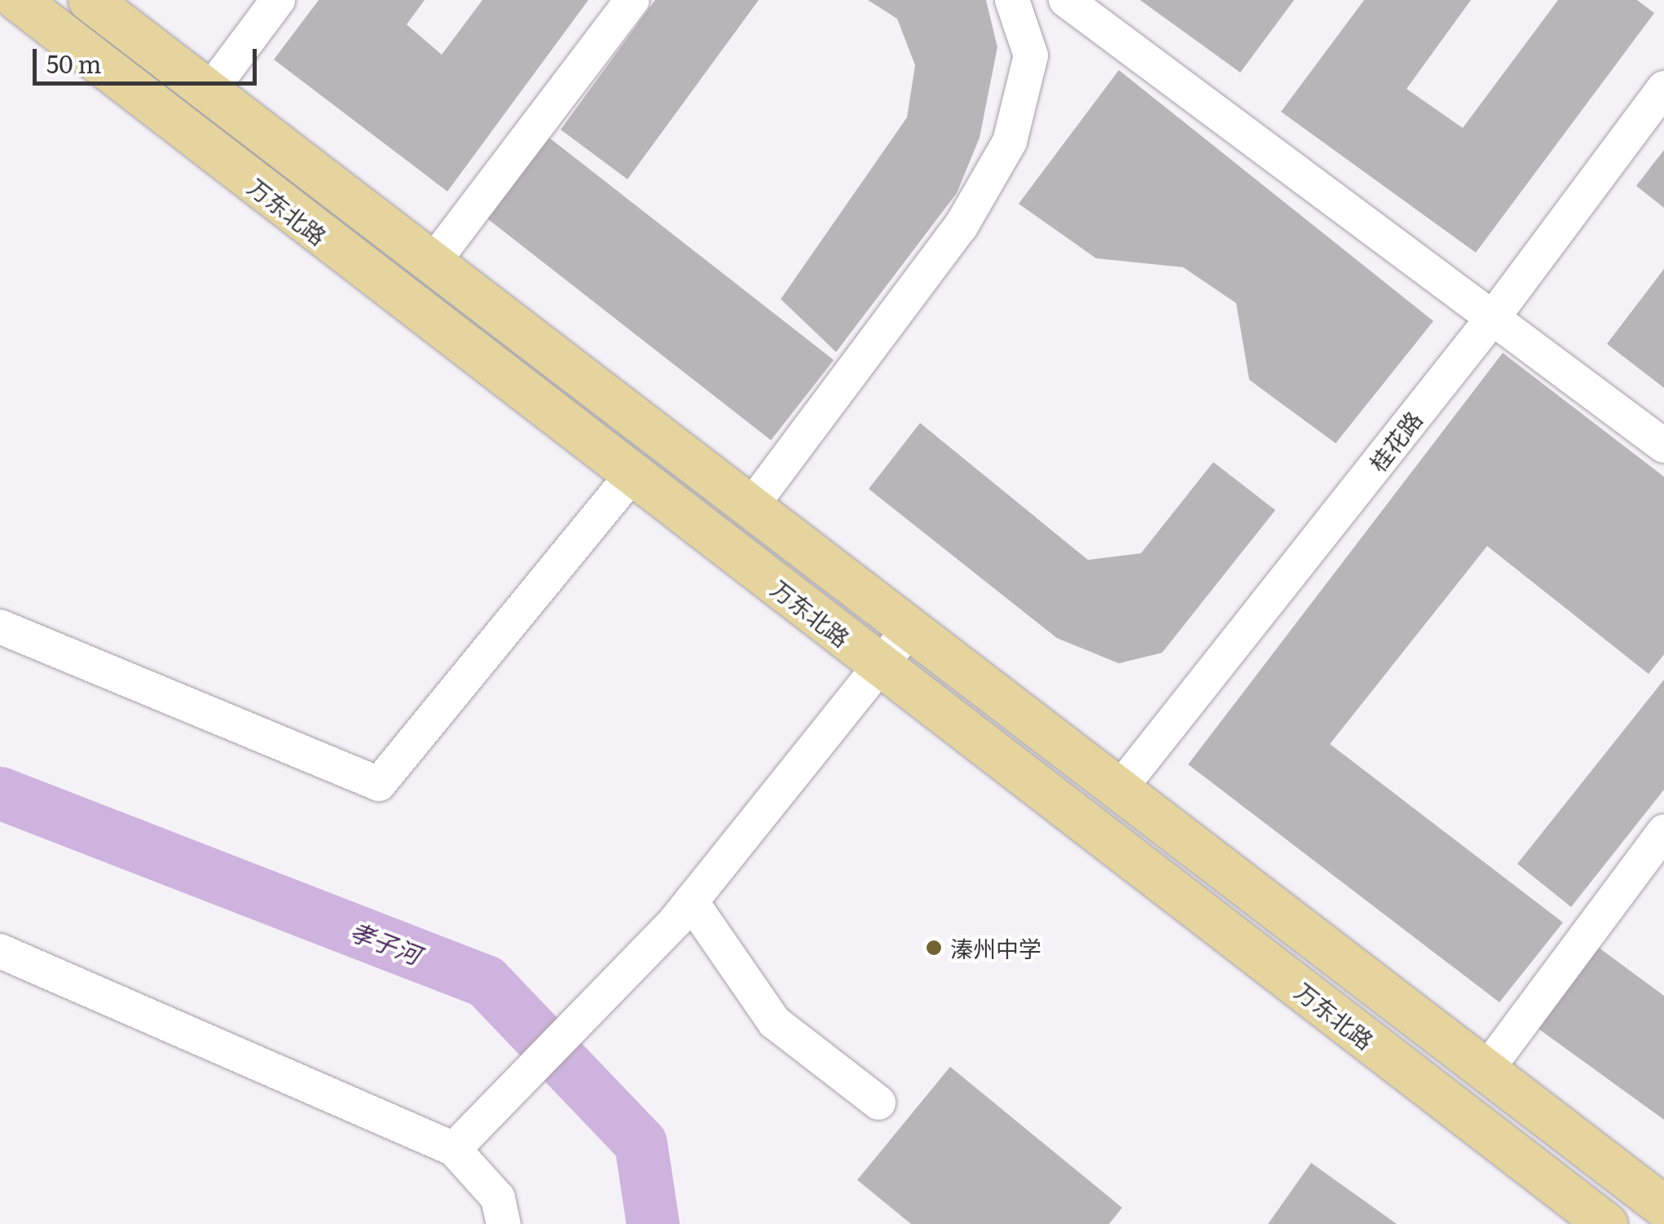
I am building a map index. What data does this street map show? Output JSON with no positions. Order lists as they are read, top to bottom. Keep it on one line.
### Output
{"streets":{"main road":["万东北路"],"street":["桂花路"]},"water":["孝子河"],"places":["溱州中学"],"scale_bar":"50 m"}
